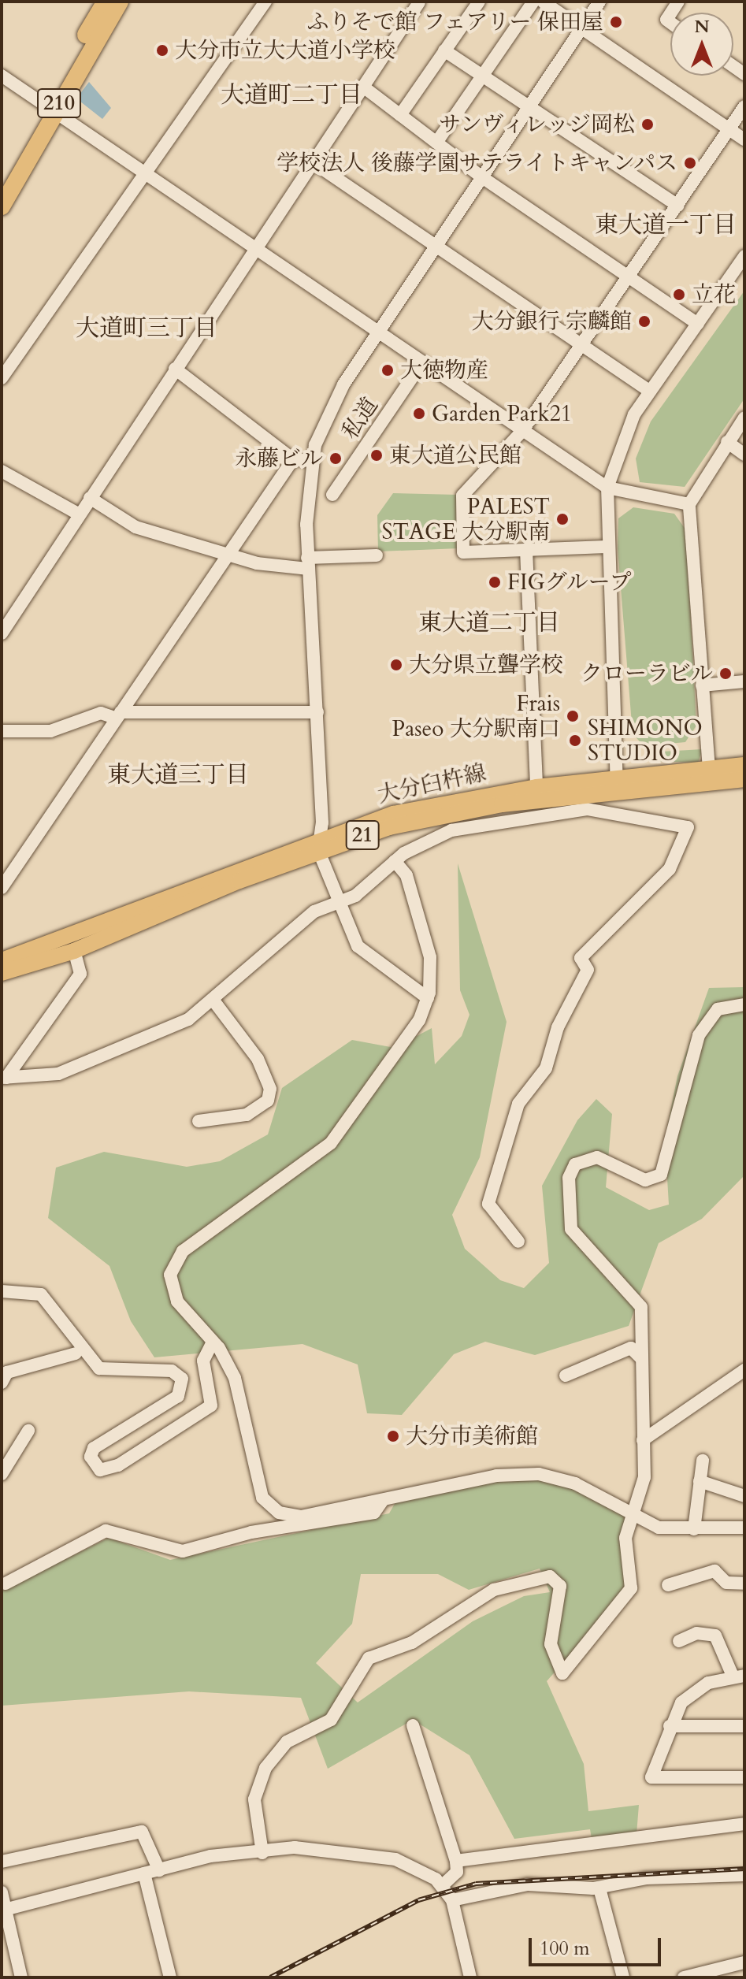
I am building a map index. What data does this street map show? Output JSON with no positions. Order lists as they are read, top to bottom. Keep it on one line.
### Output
{"streets":{"highway":["210"],"main road":["大分臼杵線","21"],"street":["私道"]},"districts":["大道町二丁目","東大道一丁目","大道町三丁目","東大道二丁目","東大道三丁目"],"places":["ふりそで館 フェアリー 保田屋","大分市立大大道小学校","サンヴィレッジ岡松","学校法人 後藤学園サテライトキャンパス","立花","大分銀行 宗麟館","大徳物産","Garden Park21","東大道公民館","永藤ビル","PALEST STAGE 大分駅南","FIGグループ","大分県立聾学校","クローラビル","Frais Paseo 大分駅南口","SHIMONO STUDIO","大分市美術館"],"scale_bar":"100 m","north":"top"}
